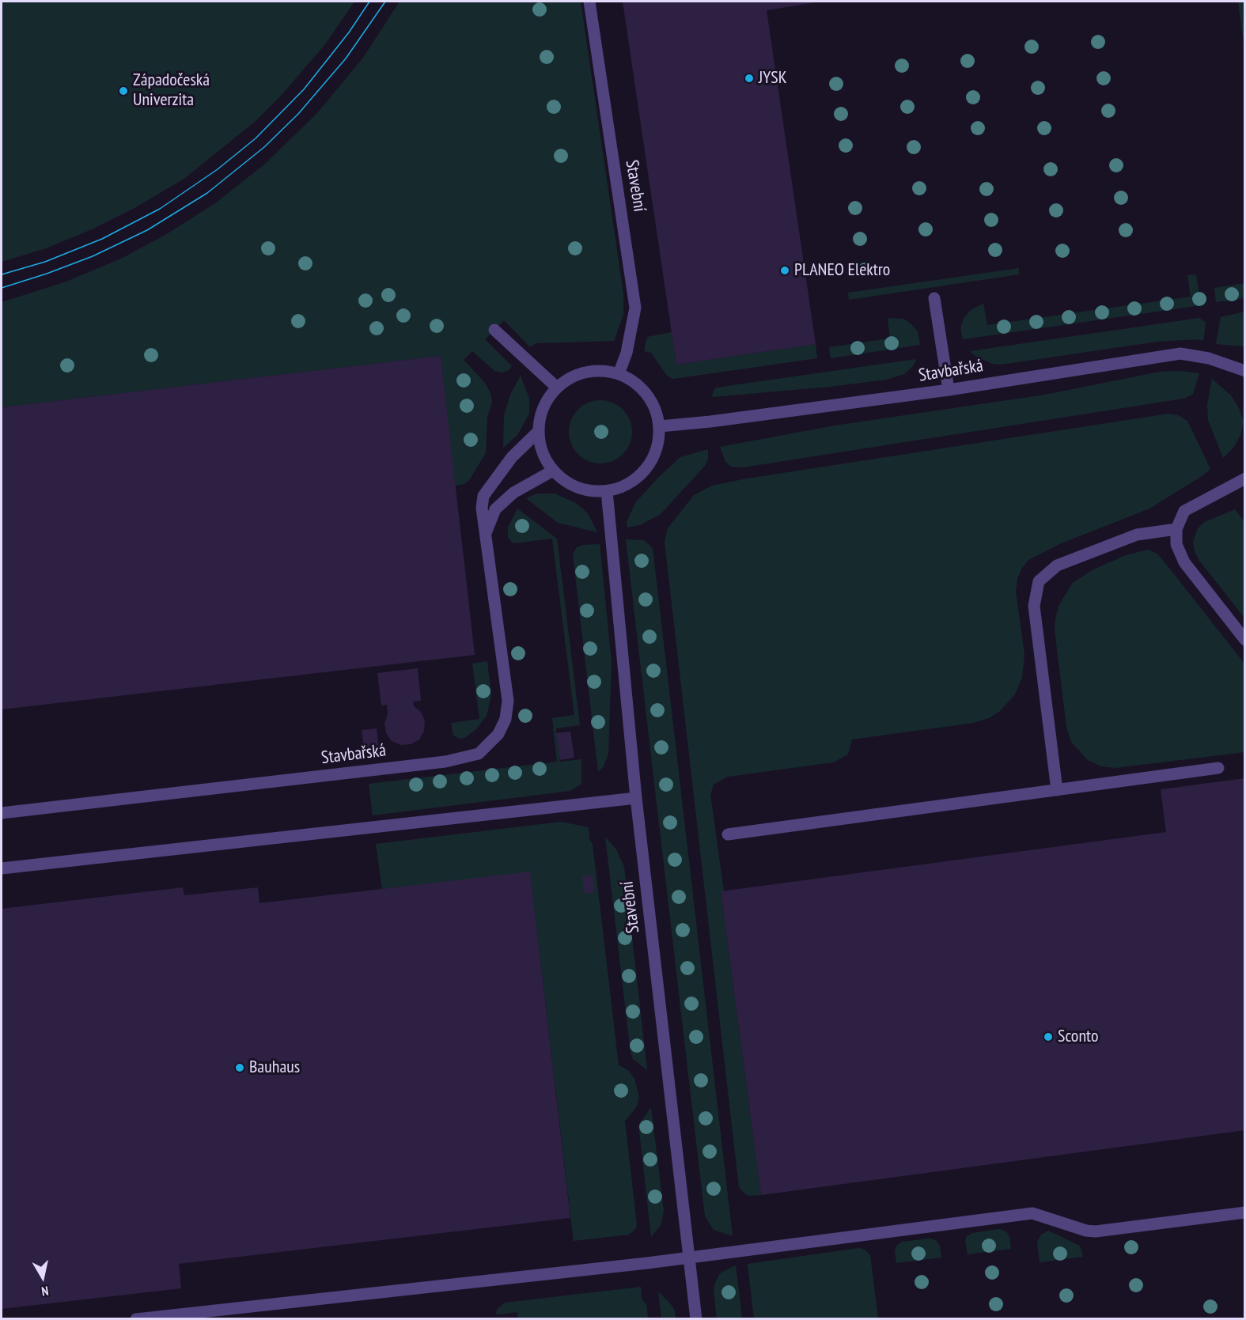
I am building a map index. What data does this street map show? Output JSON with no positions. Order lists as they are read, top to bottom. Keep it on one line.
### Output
{"streets":{"street":["Stavební","Stavbařská"]},"crossings":[["Stavební","Stavbařská"]],"places":["JYSK","Západočeská Univerzita","PLANEO Elektro","Sconto","Bauhaus"],"north":"bottom"}
